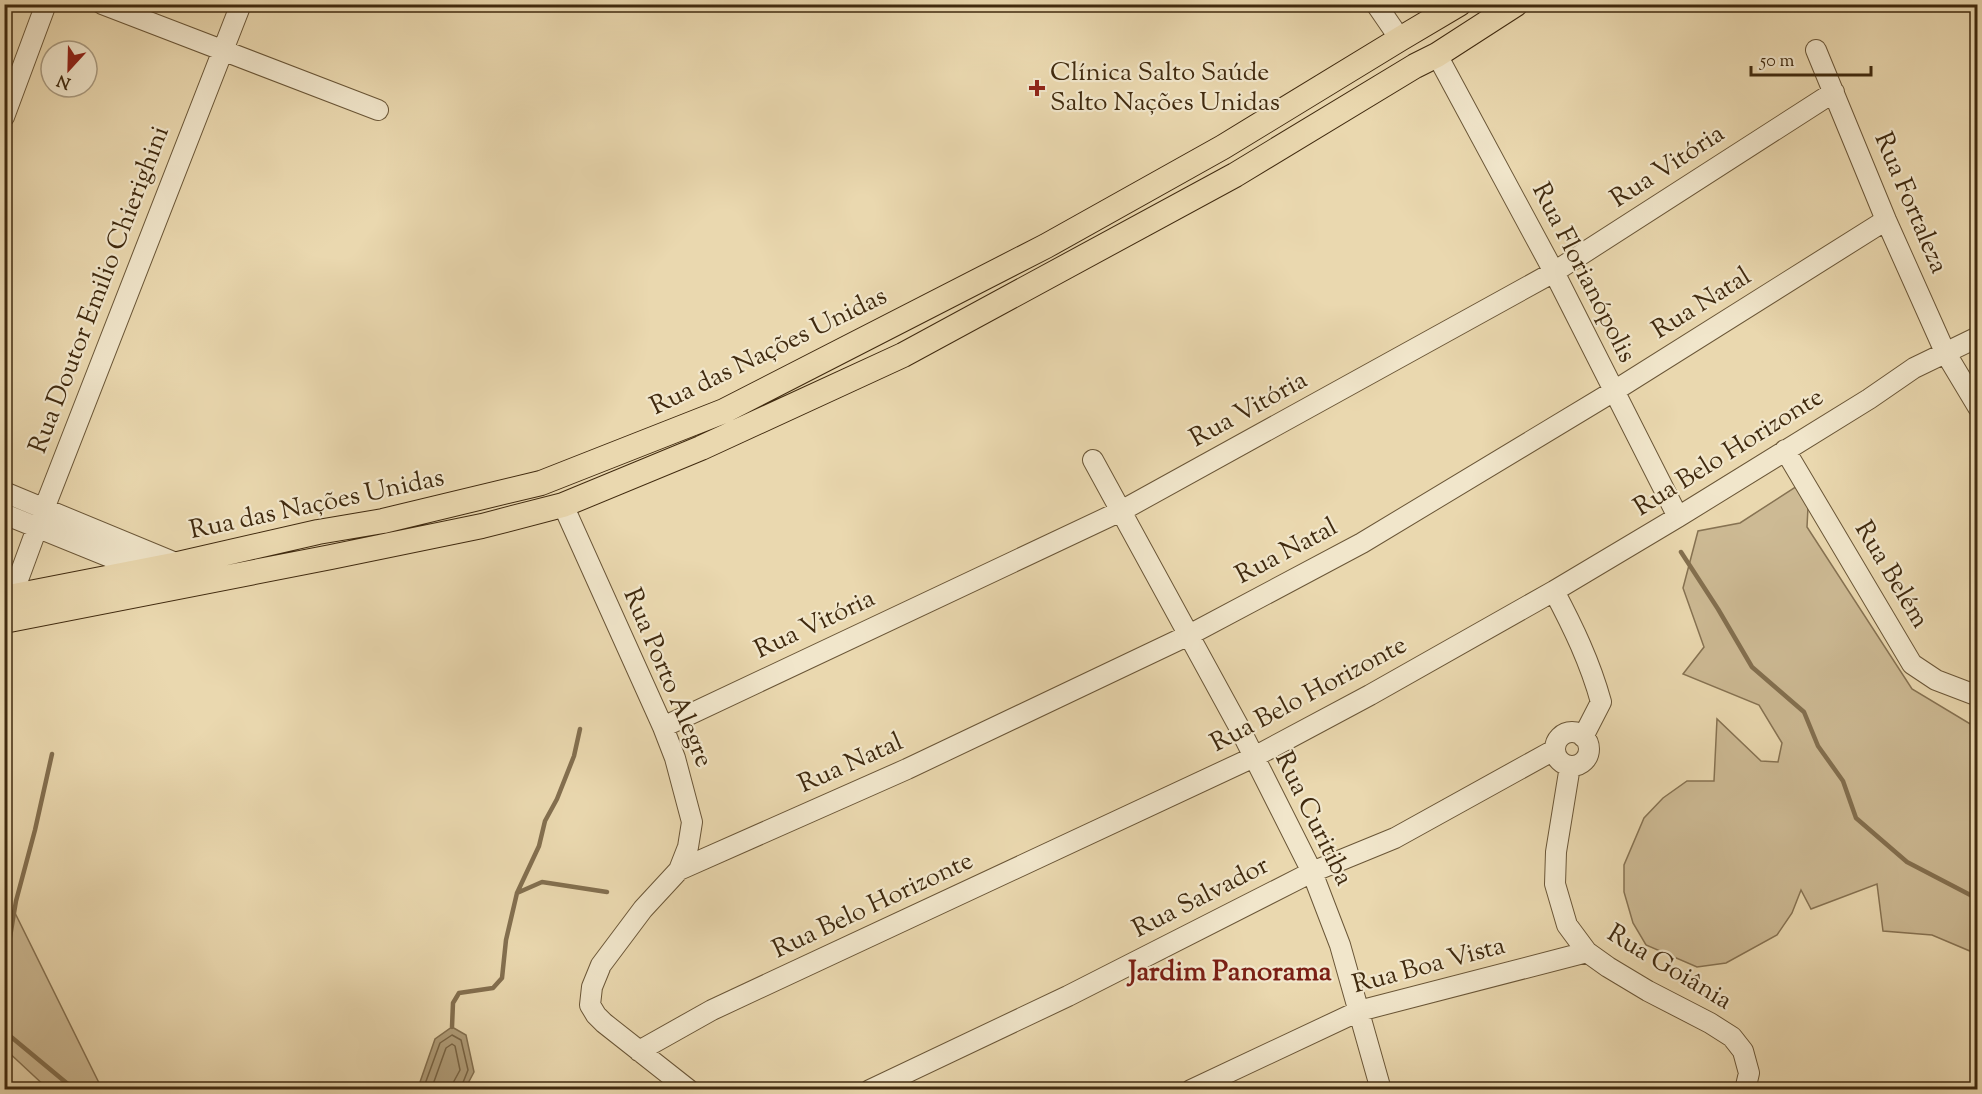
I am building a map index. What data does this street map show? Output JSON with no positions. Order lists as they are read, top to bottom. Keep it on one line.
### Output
{"streets":{"main road":["Rua das Nações Unidas"],"street":["Rua Vitória","Rua Fortaleza","Rua Florianópolis","Rua Doutor Emilio Chierighini","Rua Natal","Rua Belo Horizonte","Rua Belém","Rua Porto Alegre","Rua Curitiba","Rua Salvador","Rua Boa Vista","Rua Goiânia"]},"crossings":[["Rua Vitória","Rua Fortaleza"],["Rua Vitória","Rua Florianópolis"],["Rua Vitória","Rua Porto Alegre"],["Rua Vitória","Rua Curitiba"],["Rua Fortaleza","Rua Natal"],["Rua Fortaleza","Rua Belo Horizonte"],["Rua Florianópolis","Rua Natal"],["Rua Florianópolis","Rua das Nações Unidas"],["Rua Florianópolis","Rua Belo Horizonte"],["Rua Doutor Emilio Chierighini","Rua das Nações Unidas"],["Rua Natal","Rua Porto Alegre"],["Rua Natal","Rua Curitiba"],["Rua das Nações Unidas","Rua Porto Alegre"],["Rua Belo Horizonte","Rua Belém"],["Rua Belo Horizonte","Rua Porto Alegre"],["Rua Belo Horizonte","Rua Curitiba"],["Rua Curitiba","Rua Salvador"],["Rua Curitiba","Rua Boa Vista"],["Rua Salvador","Rua Goiânia"],["Rua Boa Vista","Rua Goiânia"]],"districts":["Jardim Panorama"],"places":{"health":["Clínica Salto Saúde Salto Nações Unidas"]},"scale_bar":"50 m","north":"bottom"}
